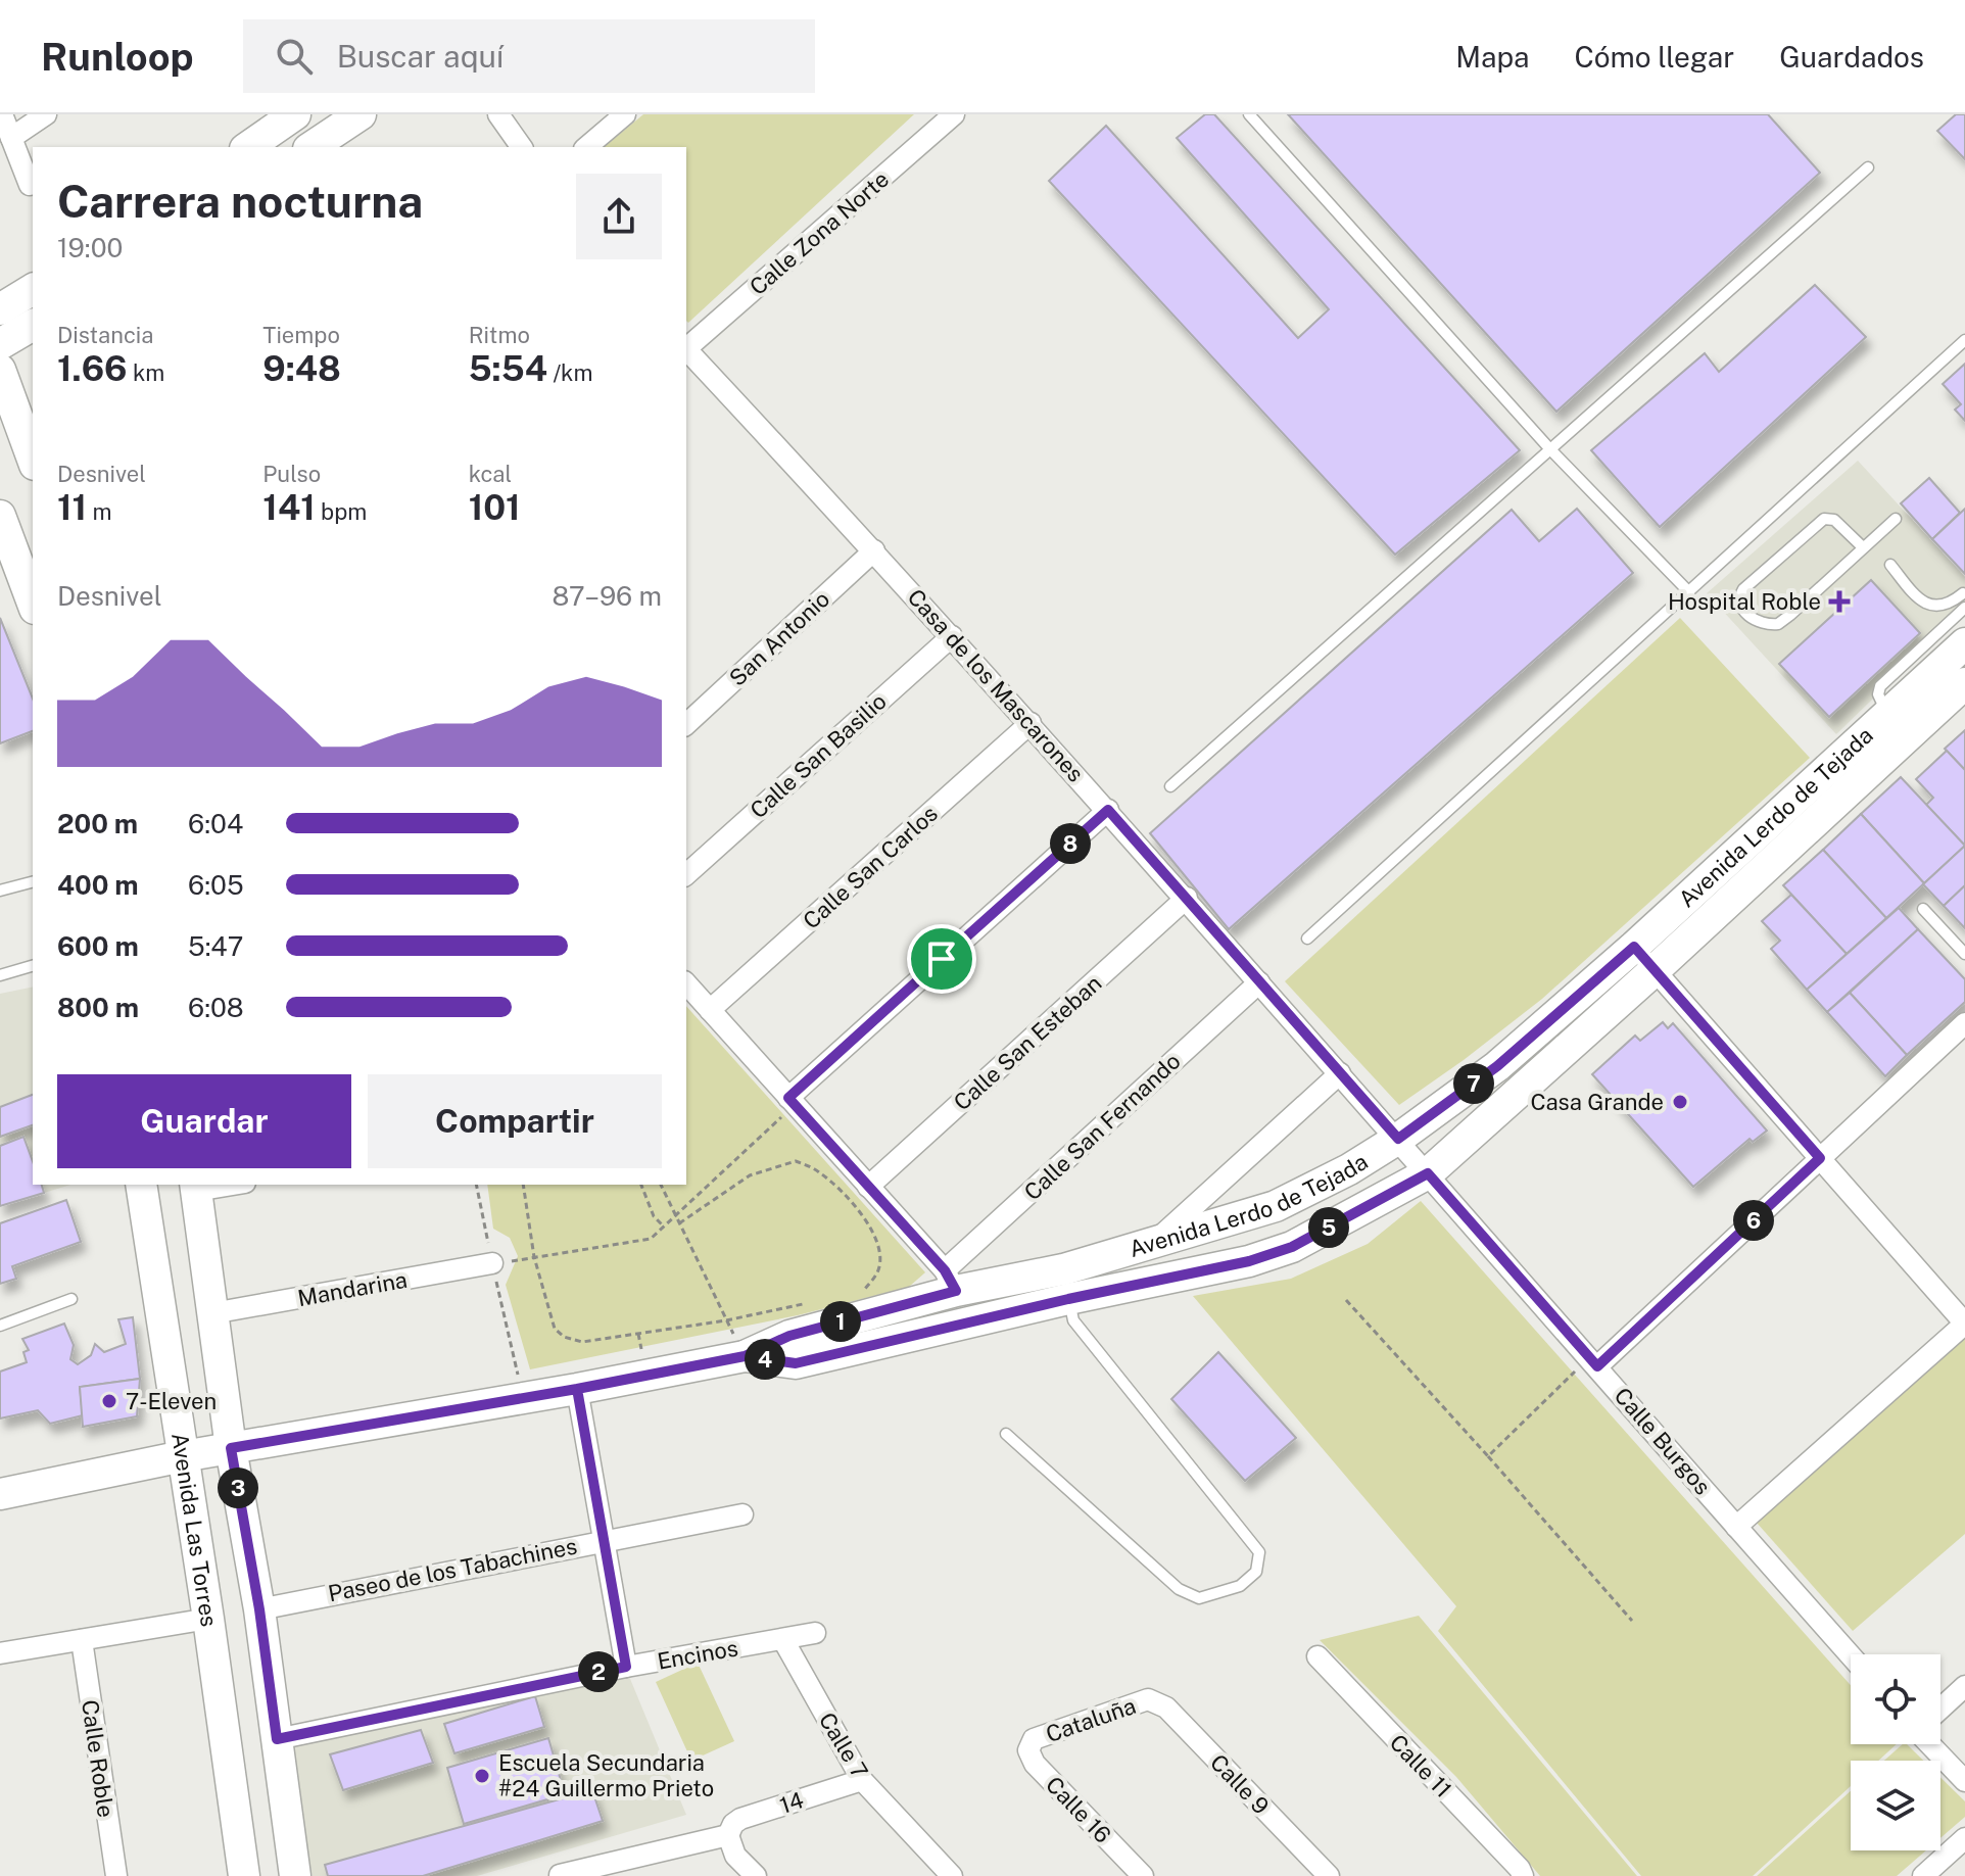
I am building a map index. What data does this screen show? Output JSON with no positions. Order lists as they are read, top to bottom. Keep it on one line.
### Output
{"streets":{"street":["Calle Zona Norte","San Antonio","Casa de los Mascarones","Calle San Basilio","Avenida Lerdo de Tejada","Calle San Carlos","Calle San Esteban","Calle San Fernando","Mandarina","Calle Burgos","Avenida Las Torres","Paseo de los Tabachines","Encinos","Cataluña","Calle 7","Calle Roble","Calle 11","Calle 9","14","Calle 16"]},"crossings":[["San Antonio","Casa de los Mascarones"],["Casa de los Mascarones","Calle San Basilio"],["Casa de los Mascarones","Avenida Lerdo de Tejada"],["Casa de los Mascarones","Calle San Carlos"],["Casa de los Mascarones","Calle San Esteban"],["Casa de los Mascarones","Calle San Fernando"],["Casa de los Mascarones","Calle Burgos"],["Avenida Lerdo de Tejada","Calle San Fernando"],["Avenida Lerdo de Tejada","Calle Burgos"],["Avenida Lerdo de Tejada","Avenida Las Torres"],["Encinos","Calle 7"],["Cataluña","Calle 9"],["Cataluña","Calle 16"],["Calle 7","14"]],"places":{"health":["Hospital Roble"],"other":["Casa Grande","7-Eleven","Escuela Secundaria #24 Guillermo Prieto"]},"page":{"header":"Runloop","search":"Buscar aquí","nav":["Mapa","Cómo llegar","Guardados"],"heading":["Carrera nocturna","19:00"],"stats":[["Distancia","1.66 km"],["Tiempo","9:48"],["Ritmo","5:54 /km"],["Desnivel","11 m"],["Pulso","141 bpm"],["kcal","101"]],"chart":["Desnivel","87–96 m"],"list":[{"name":"200 m","note":"6:04"},{"name":"400 m","note":"6:05"},{"name":"600 m","note":"5:47"},{"name":"800 m","note":"6:08"}],"pins":["8","7","6","5","1","4","3","2"],"buttons":["Guardar","Compartir"]}}
